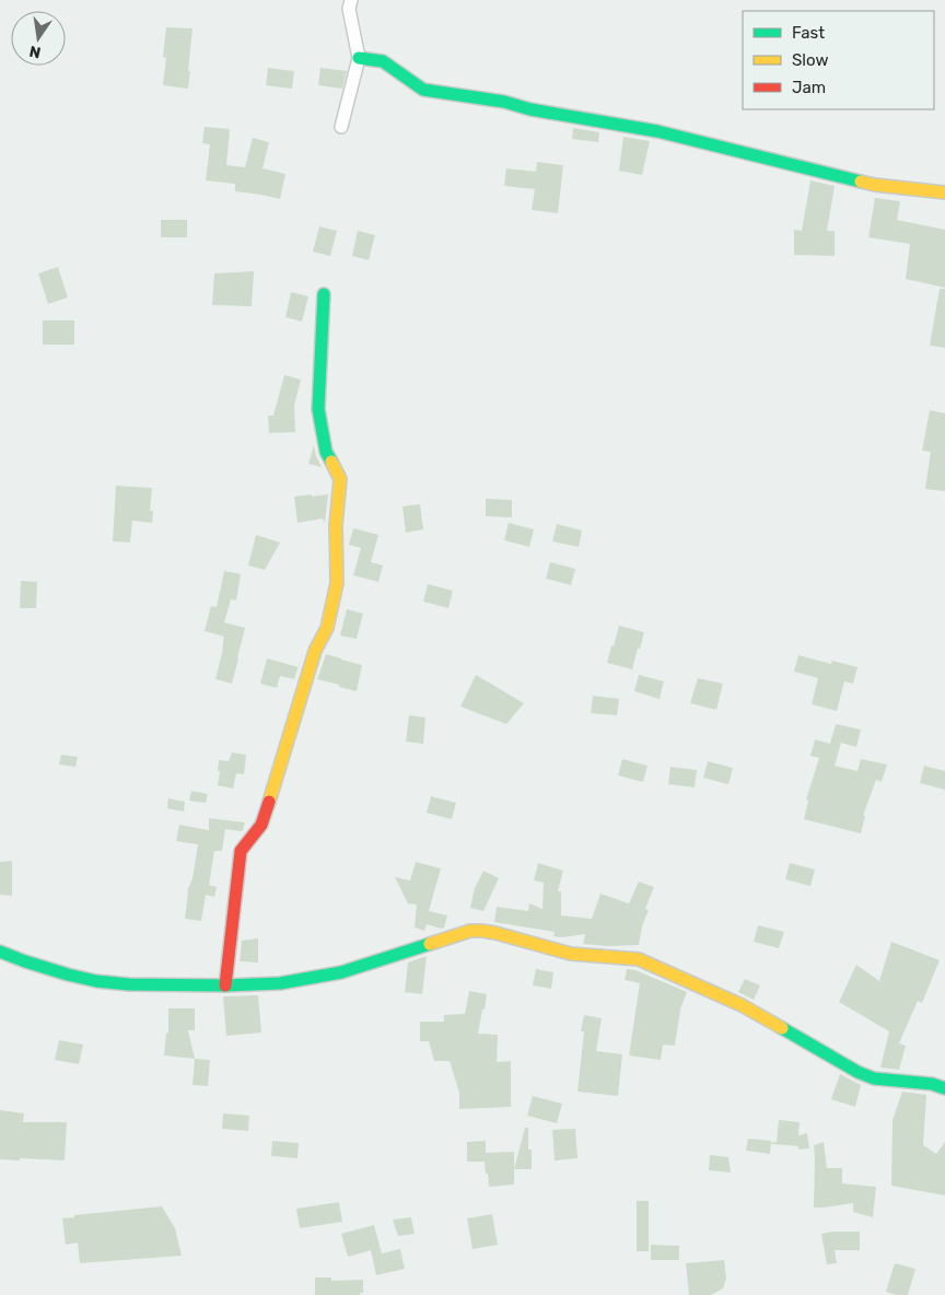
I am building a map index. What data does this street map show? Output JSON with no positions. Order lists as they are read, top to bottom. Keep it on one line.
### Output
{"legend":["Fast","Slow","Jam"],"north":"bottom"}
